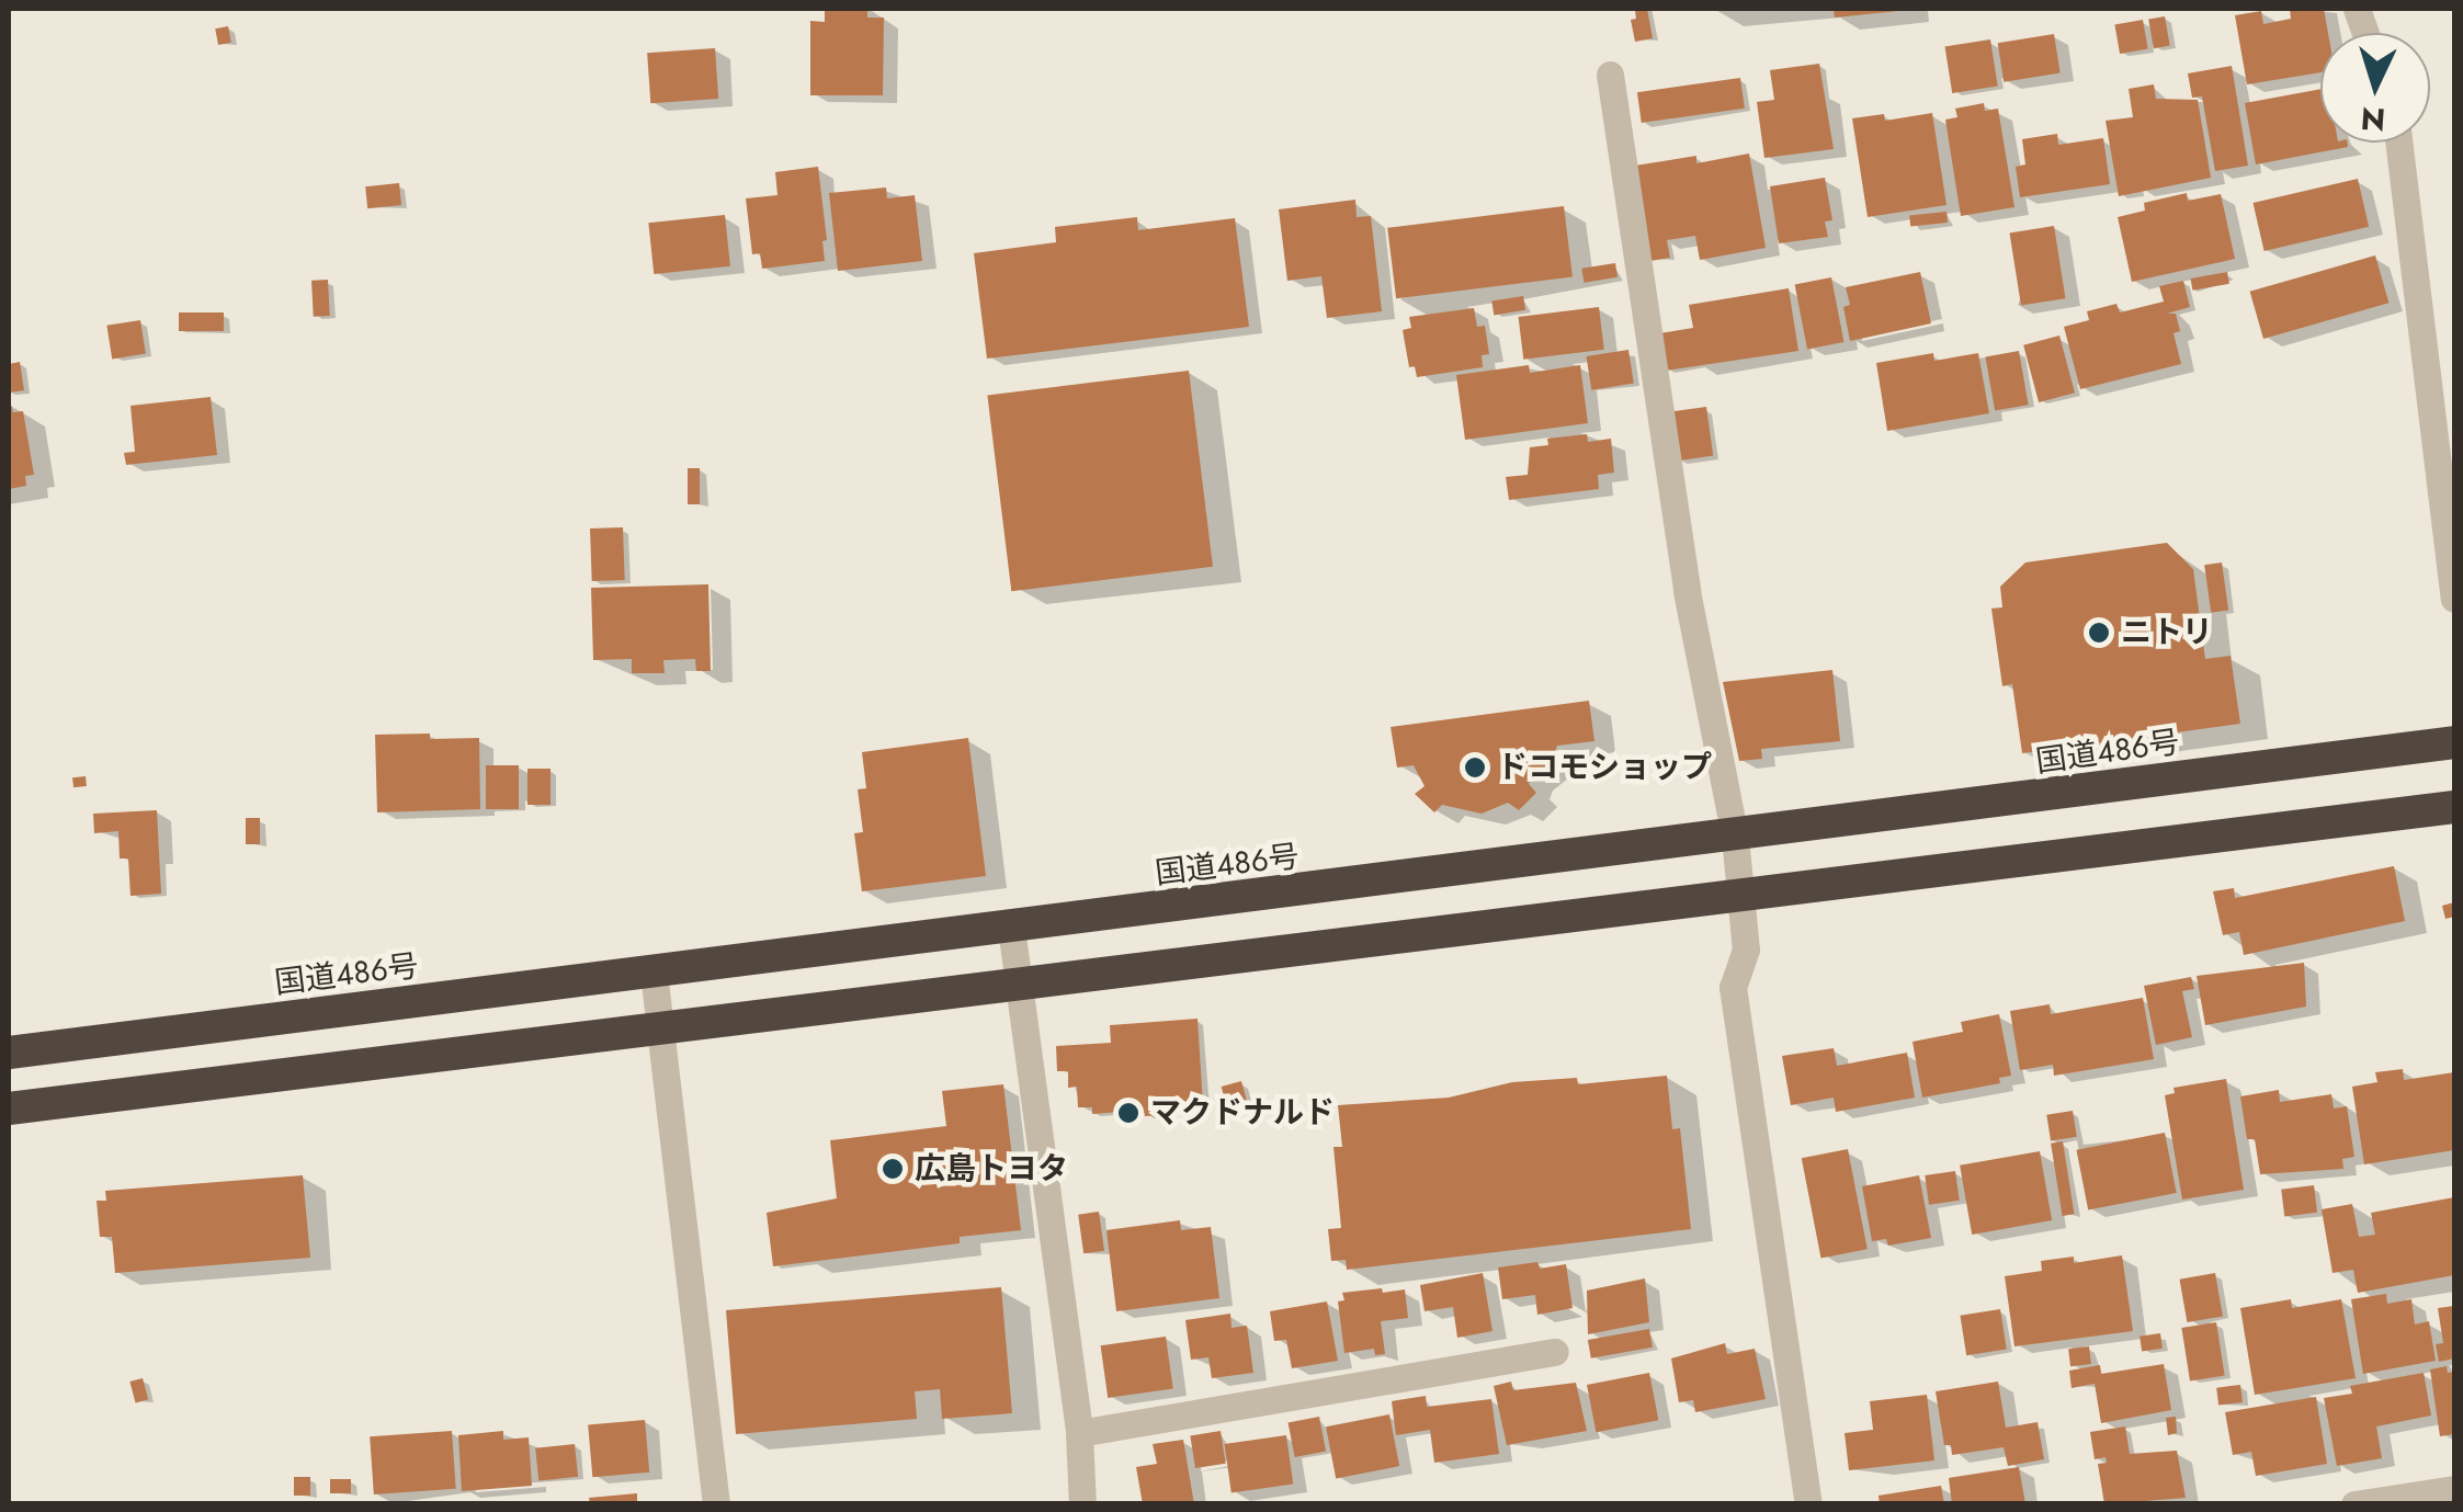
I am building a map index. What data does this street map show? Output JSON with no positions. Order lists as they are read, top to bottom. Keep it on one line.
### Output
{"streets":{"highway":["国道486号"]},"places":["ニトリ","ドコモショップ","マクドナルド","広島トヨタ"],"north":"bottom"}
